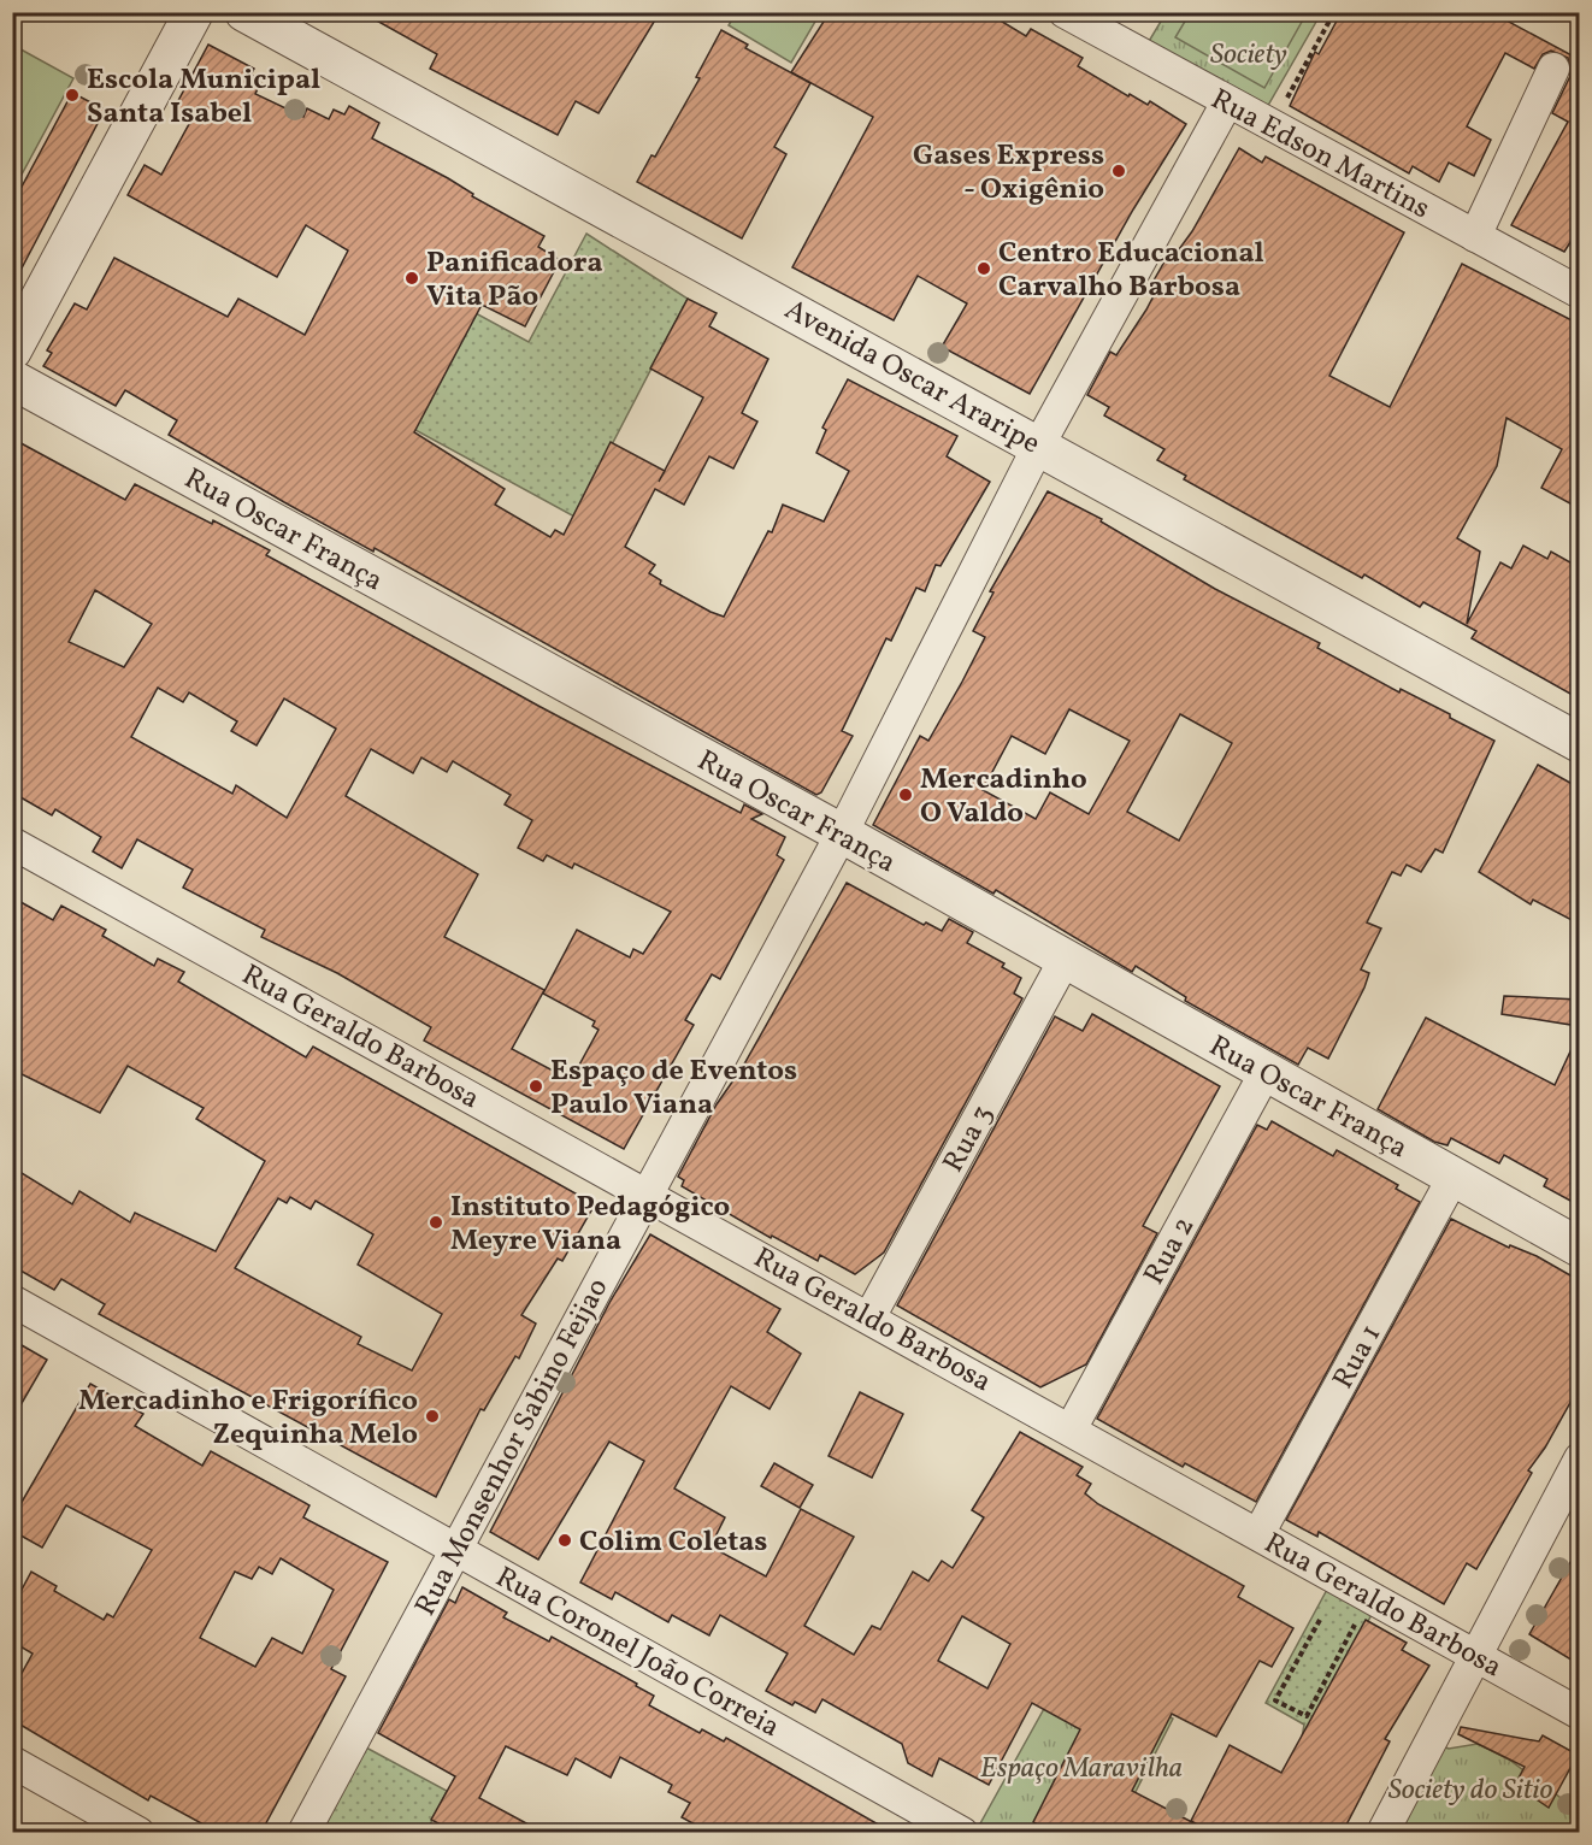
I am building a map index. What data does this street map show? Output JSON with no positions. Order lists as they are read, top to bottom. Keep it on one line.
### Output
{"streets":{"street":["Rua Edson Martins","Avenida Oscar Araripe","Rua Oscar França","Rua Geraldo Barbosa","Rua 3","Rua 2","Rua 1","Rua Monsenhor Sabino Feijao","Rua Coronel João Correia"]},"crossings":[["Rua Edson Martins","Rua Monsenhor Sabino Feijao"],["Avenida Oscar Araripe","Rua Monsenhor Sabino Feijao"],["Rua Oscar França","Rua 3"],["Rua Oscar França","Rua 2"],["Rua Oscar França","Rua 1"],["Rua Oscar França","Rua Monsenhor Sabino Feijao"],["Rua Geraldo Barbosa","Rua 3"],["Rua Geraldo Barbosa","Rua 2"],["Rua Geraldo Barbosa","Rua 1"],["Rua Geraldo Barbosa","Rua Monsenhor Sabino Feijao"],["Rua Monsenhor Sabino Feijao","Rua Coronel João Correia"]],"parks":["Society","Espaço Maravilha","Society do Sitio"],"places":["Escola Municipal Santa Isabel","Gases Express - Oxigênio","Centro Educacional Carvalho Barbosa","Panificadora Vita Pão","Mercadinho O Valdo","Espaço de Eventos Paulo Viana","Instituto Pedagógico Meyre Viana","Mercadinho e Frigorífico Zequinha Melo","Colim Coletas"]}
